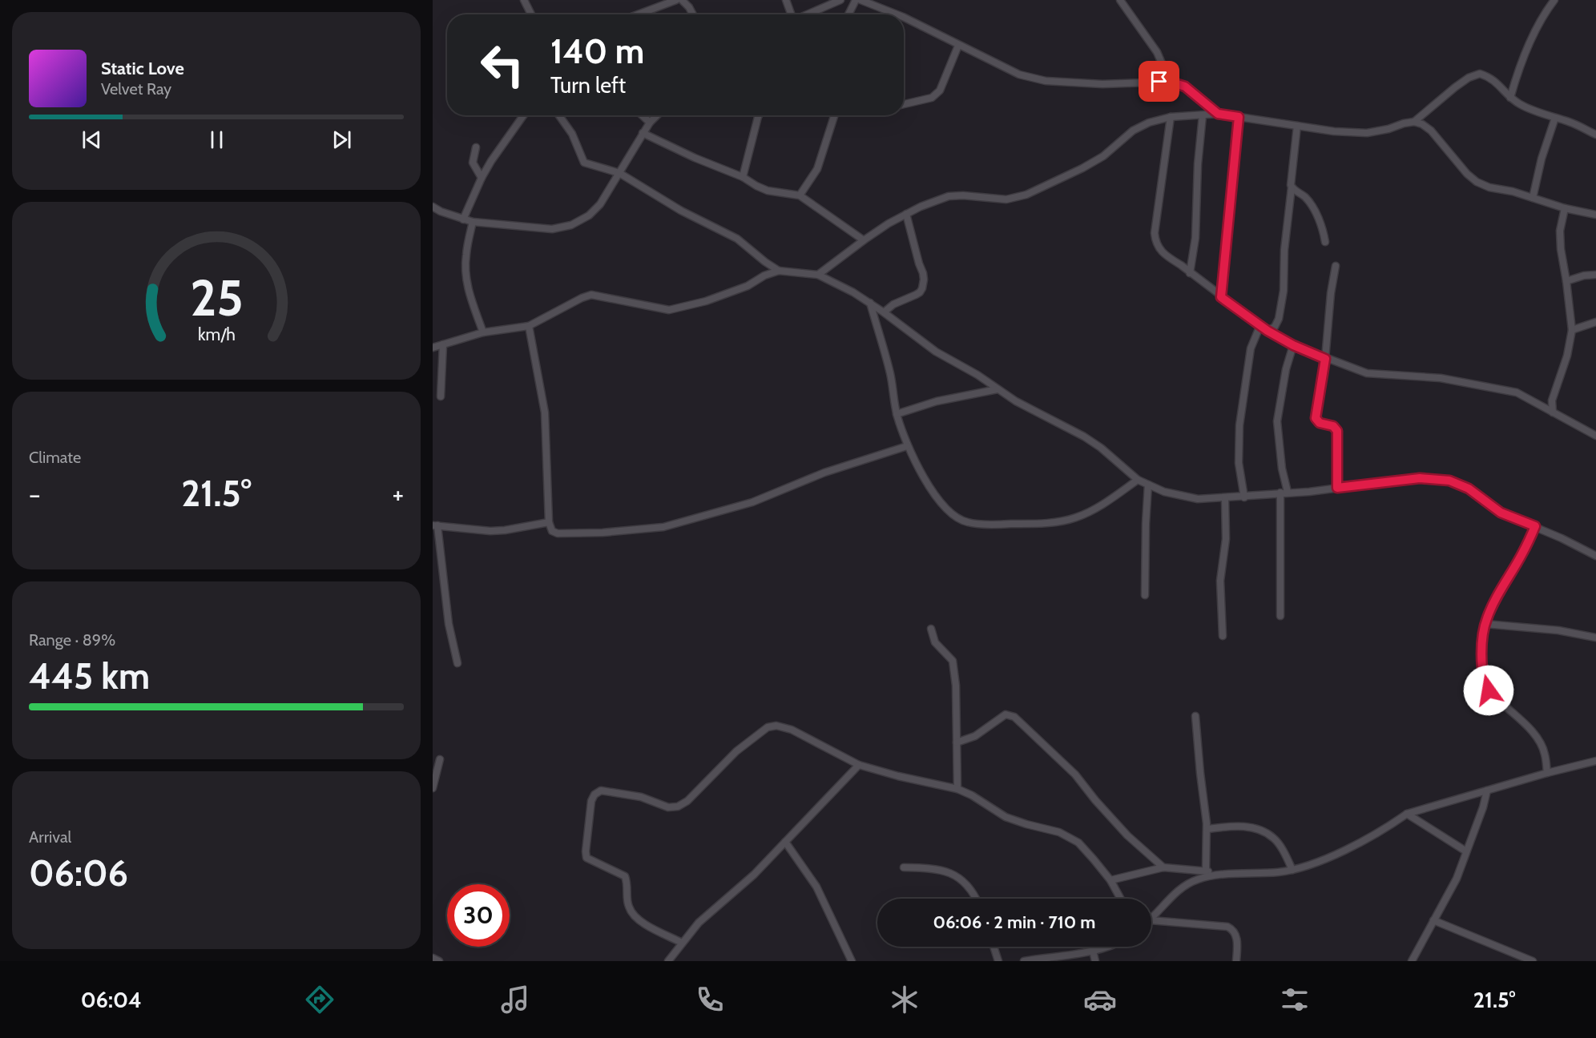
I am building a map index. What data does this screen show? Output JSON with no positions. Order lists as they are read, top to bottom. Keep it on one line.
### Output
{"page":{"turn":["140 m","Turn left"],"song":["Static Love","Velvet Ray"],"tile":["Climate",["Range · 89%","445 km"],["Arrival","06:06"]],"heat":["−","21.5°","+"],"limit":"30","trip":"06:06 · 2 min · 710 m","tabs":["06:04","21.5°"],"gauge":["25","km/h"]}}
